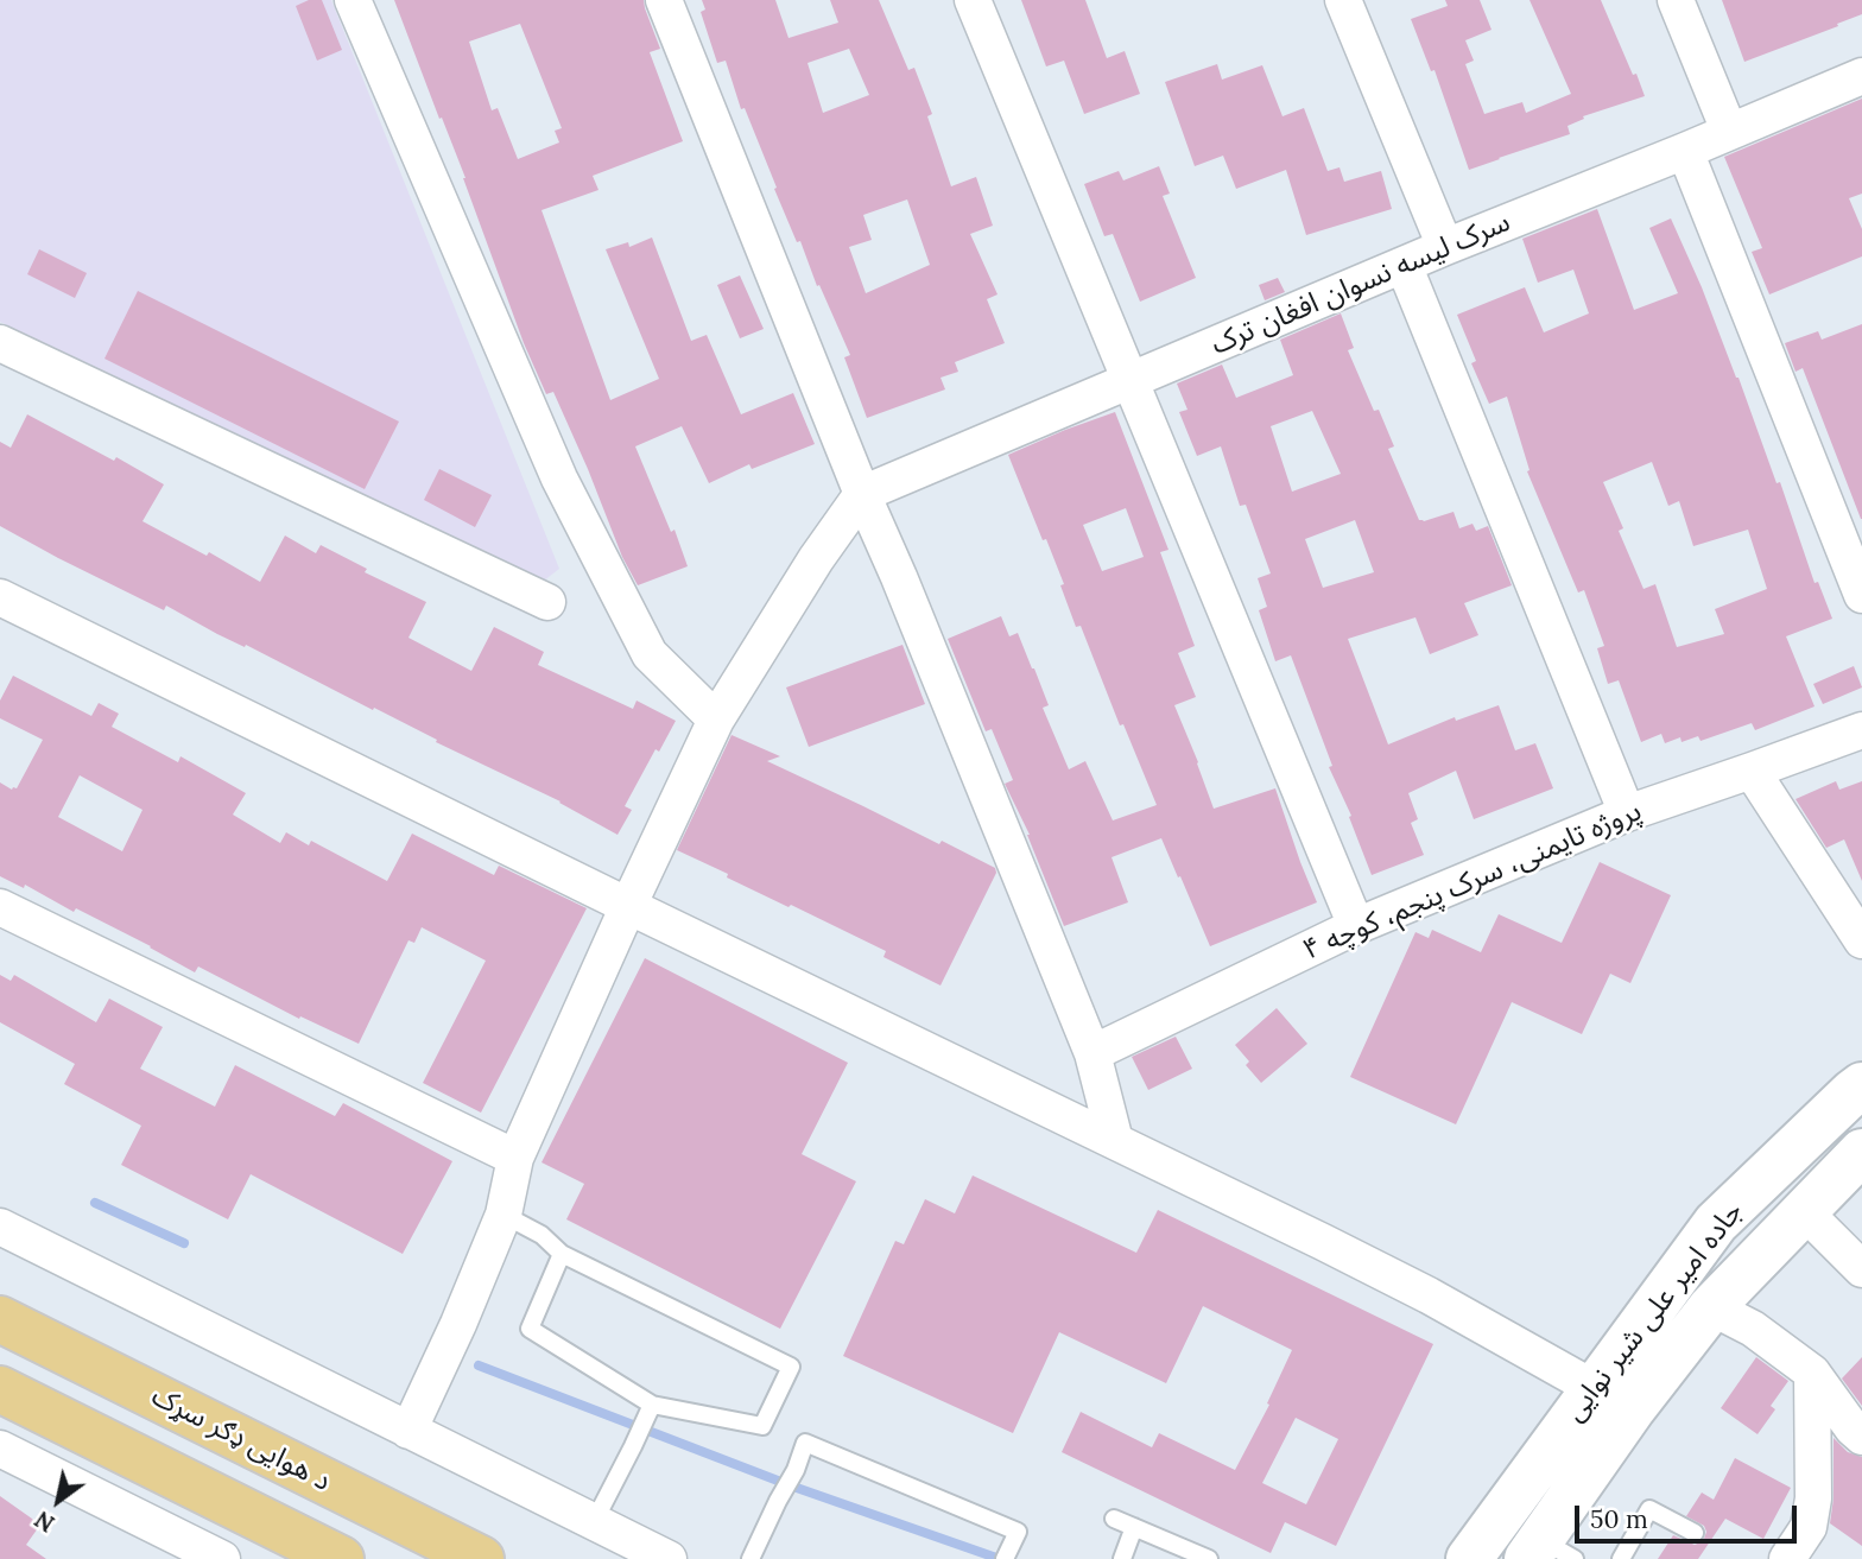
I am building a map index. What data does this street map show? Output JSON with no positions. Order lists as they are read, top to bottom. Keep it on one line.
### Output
{"streets":{"main road":["جاده امیر علی شیر نوایی","د هوایی ډګر سړک"],"street":["سرک لیسه نسوان افغان‌ ترک","پروژه تایمنی، سرک پنجم، کوچه ۴"]},"scale_bar":"50 m","north":"bottom left"}
